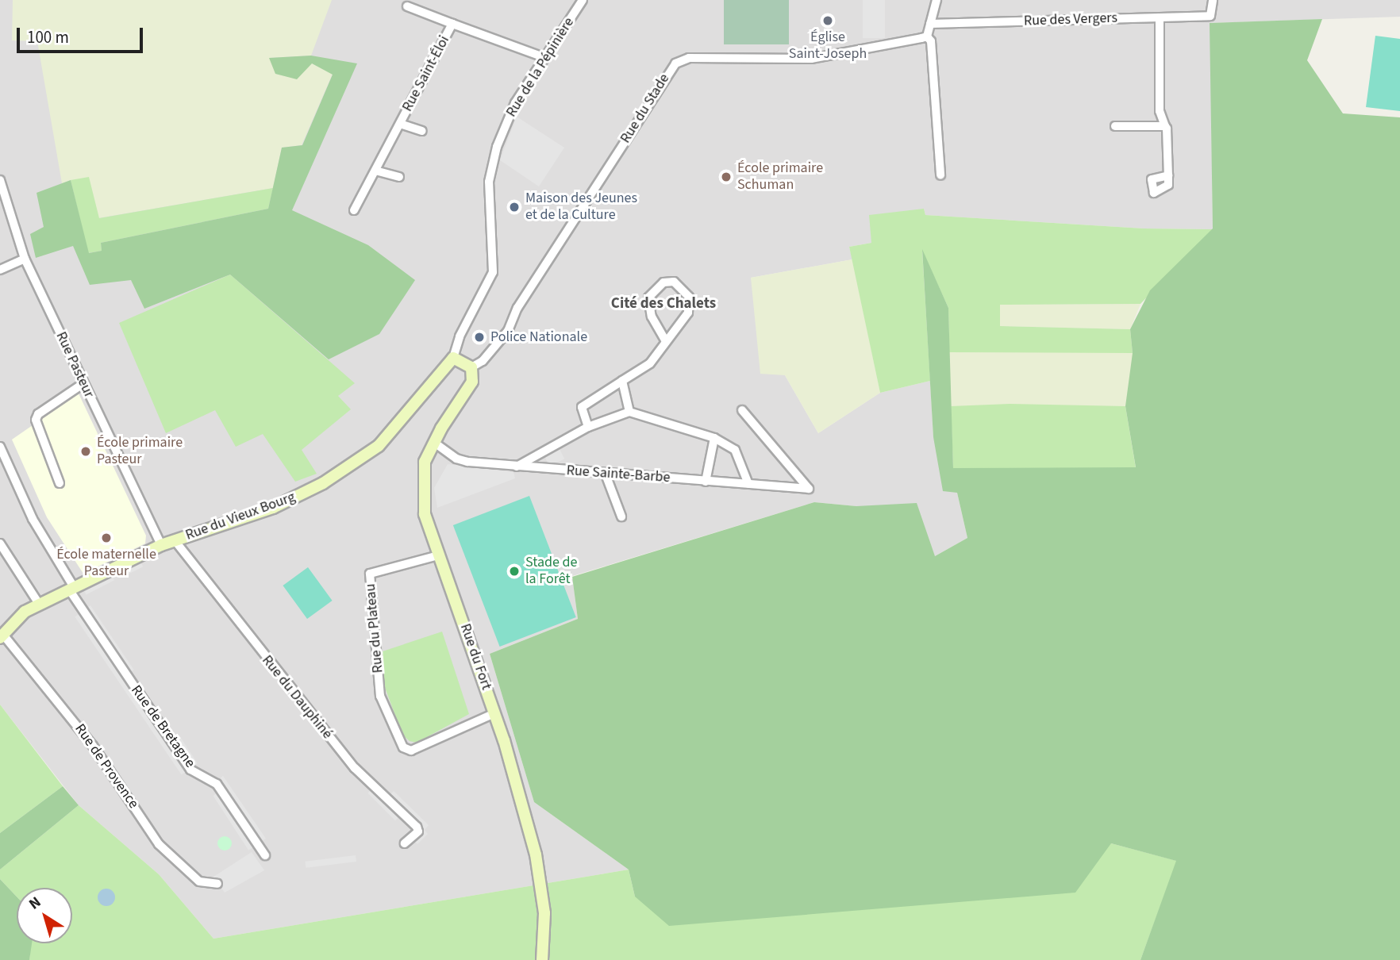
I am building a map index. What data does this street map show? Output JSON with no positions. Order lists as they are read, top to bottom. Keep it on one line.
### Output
{"streets":{"street":["Rue des Vergers","Rue de la Pépinière","Rue Saint-Éloi","Rue du Stade","Rue Pasteur","Rue Sainte-Barbe","Rue du Vieux Bourg","Rue du Plateau","Rue du Fort","Rue du Dauphiné","Rue de Bretagne","Rue de Provence"]},"crossings":[["Rue de la Pépinière","Rue Saint-Éloi"],["Rue de la Pépinière","Rue du Vieux Bourg"],["Rue du Stade","Rue du Fort"],["Rue Pasteur","Rue du Vieux Bourg"],["Rue Sainte-Barbe","Rue du Fort"],["Rue du Vieux Bourg","Rue du Dauphiné"],["Rue du Vieux Bourg","Rue de Bretagne"],["Rue du Vieux Bourg","Rue de Provence"],["Rue du Plateau","Rue du Fort"]],"districts":["Cité des Chalets"],"places":["Église Saint-Joseph","École primaire Schuman","Maison des Jeunes et de la Culture","Police Nationale","École primaire Pasteur","École maternelle Pasteur","Stade de la Forêt"],"scale_bar":"100 m","north":"top left"}
